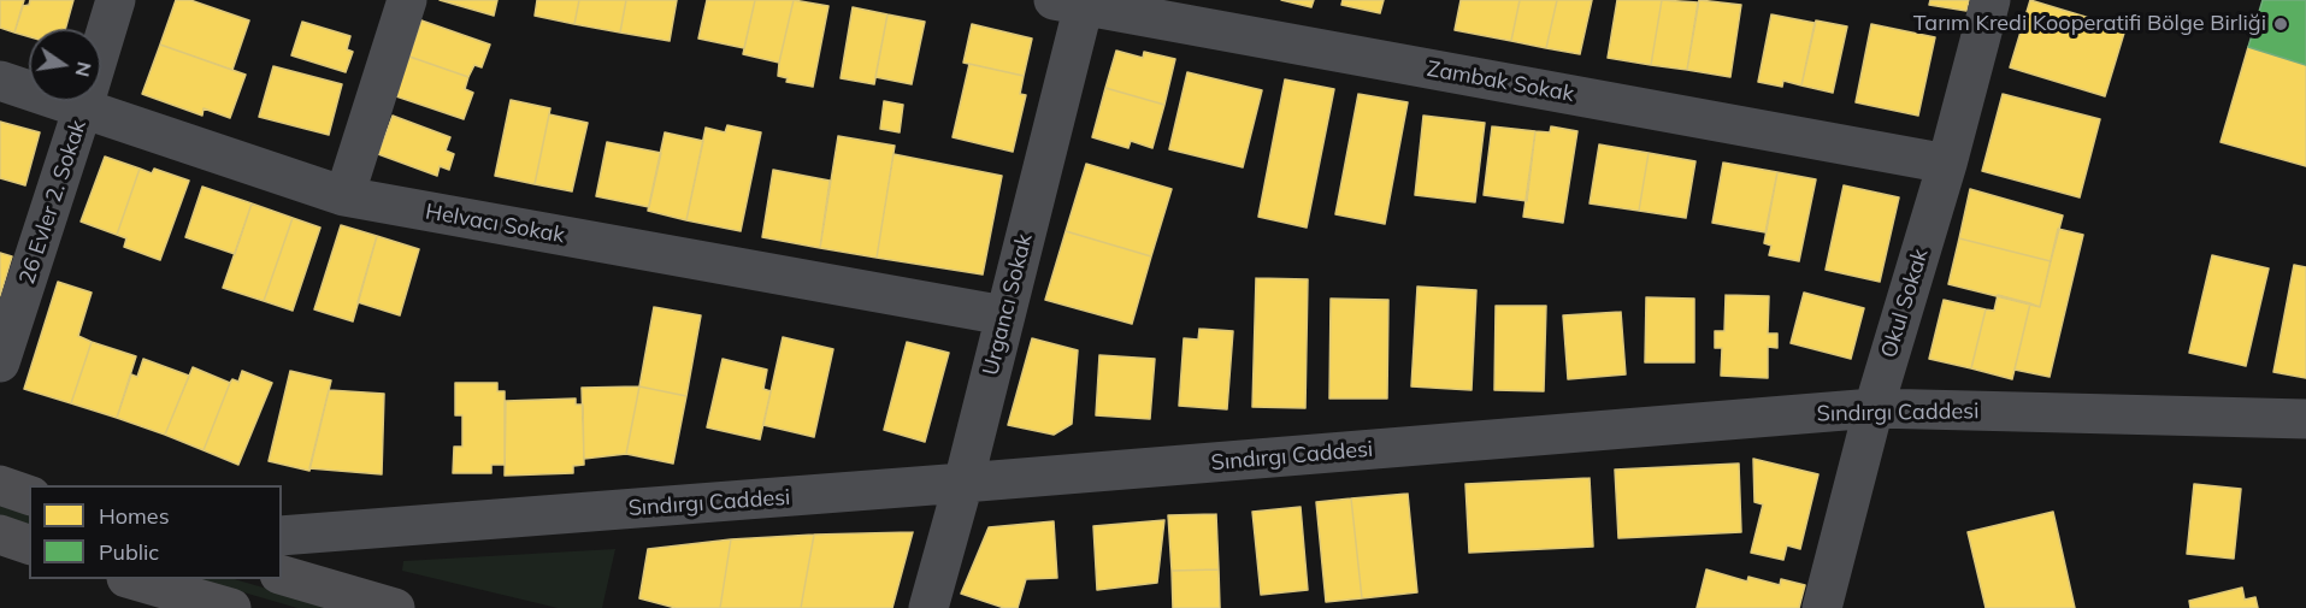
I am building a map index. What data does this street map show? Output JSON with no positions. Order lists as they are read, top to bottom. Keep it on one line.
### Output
{"streets":{"street":["Zambak Sokak","26 Evler 2. Sokak","Helvacı Sokak","Okul Sokak","Urgancı Sokak","Sındırgı Caddesi"]},"crossings":[["Zambak Sokak","Okul Sokak"],["Zambak Sokak","Urgancı Sokak"],["26 Evler 2. Sokak","Helvacı Sokak"],["Helvacı Sokak","Urgancı Sokak"],["Okul Sokak","Sındırgı Caddesi"],["Urgancı Sokak","Sındırgı Caddesi"]],"places":["Tarım Kredi Kooperatifi Bölge Birliği"],"legend":["Homes","Public"],"north":"right"}
